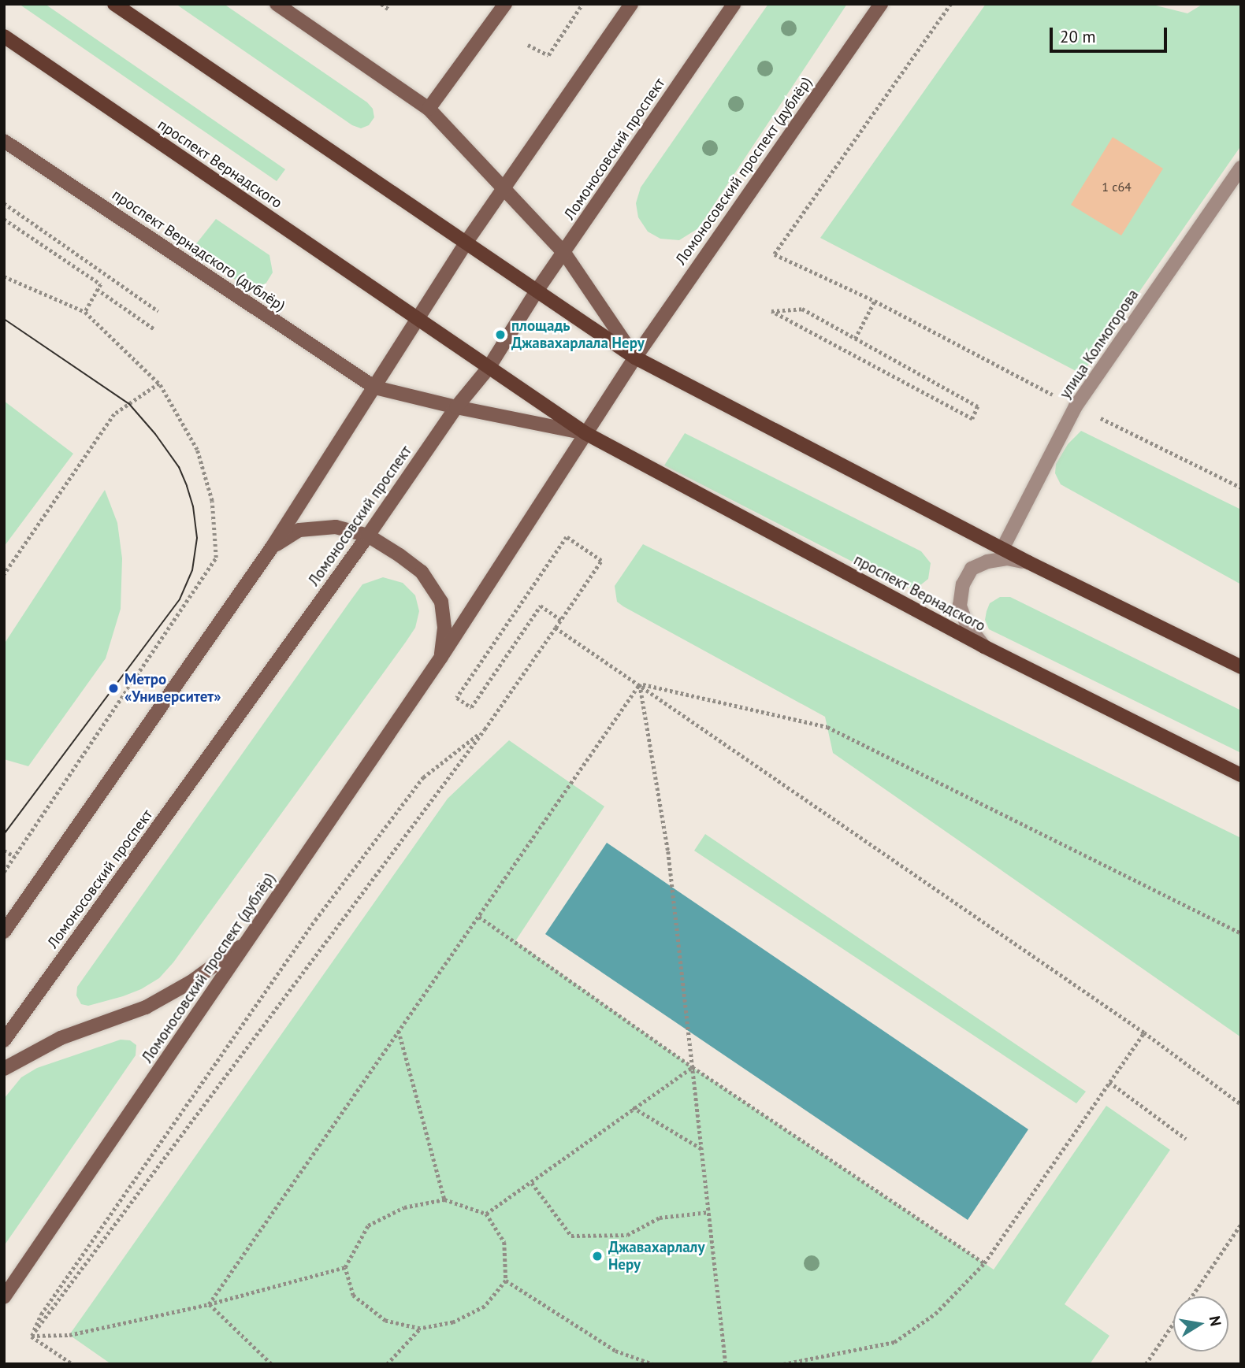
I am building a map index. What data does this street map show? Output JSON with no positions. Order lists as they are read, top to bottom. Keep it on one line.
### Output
{"streets":{"main road":["Ломоносовский проспект","проспект Вернадского","Ломоносовский проспект (дублёр)","проспект Вернадского (дублёр)"],"street":["улица Колмогорова"]},"places":["площадь Джавахарлала Неру","Метро «Университет»","Джавахарлалу Неру"],"house_numbers":["1 с64"],"scale_bar":"20 m","north":"right"}
